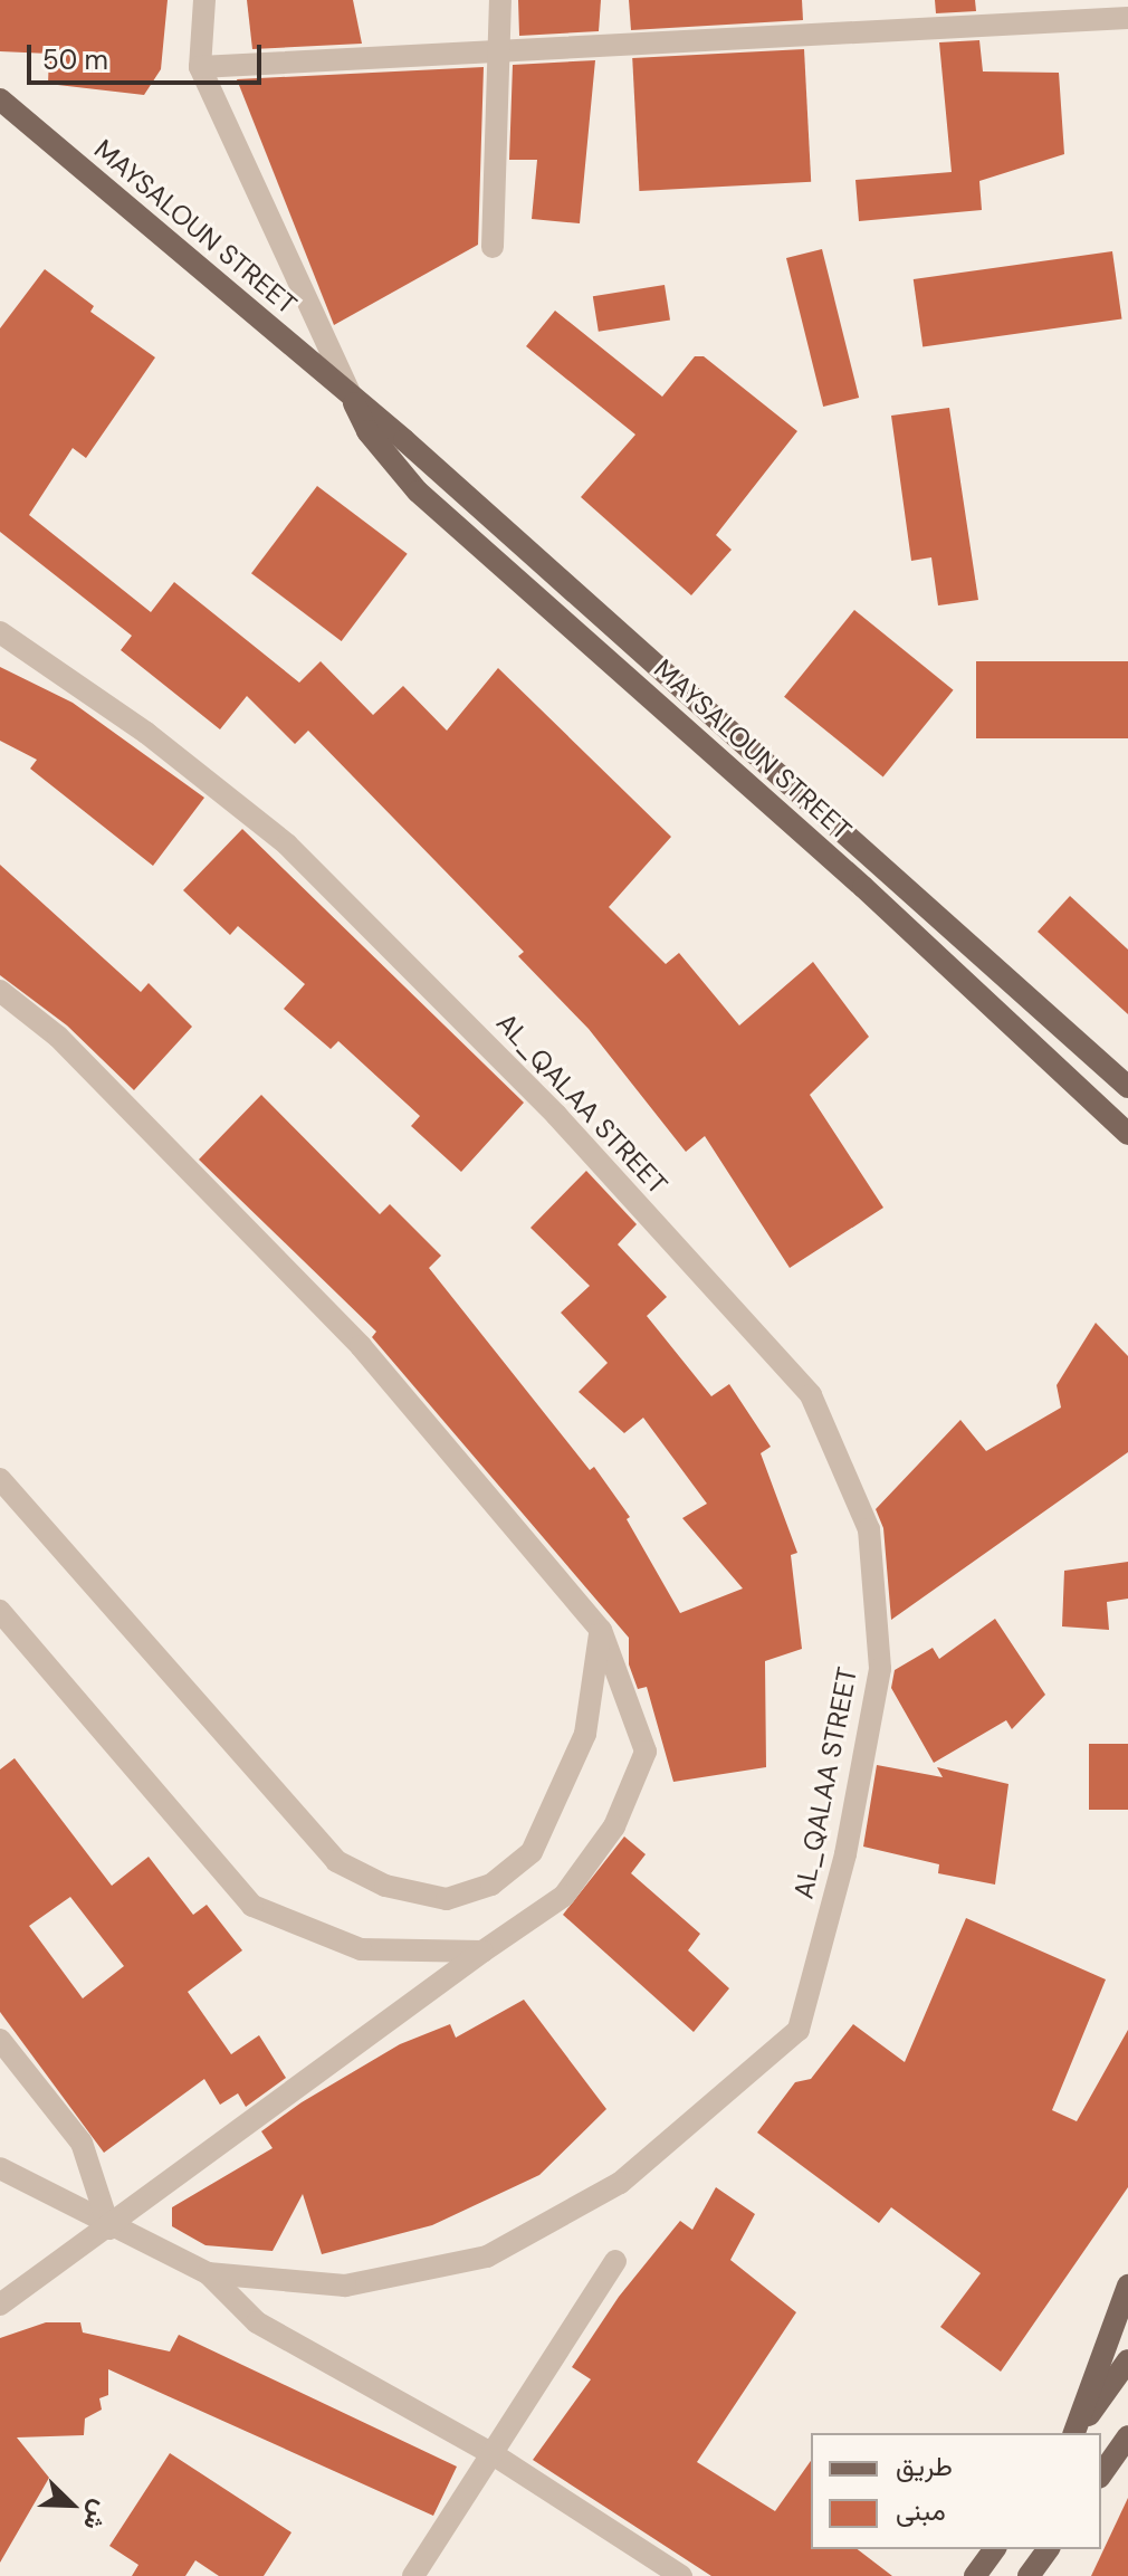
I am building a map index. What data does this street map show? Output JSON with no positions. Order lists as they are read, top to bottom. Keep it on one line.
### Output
{"streets":{"main road":["MAYSALOUN STREET"],"street":["AL_QALAA STREET"]},"legend":["طريق","مبنى"],"scale_bar":"50 m","north":"bottom right"}
